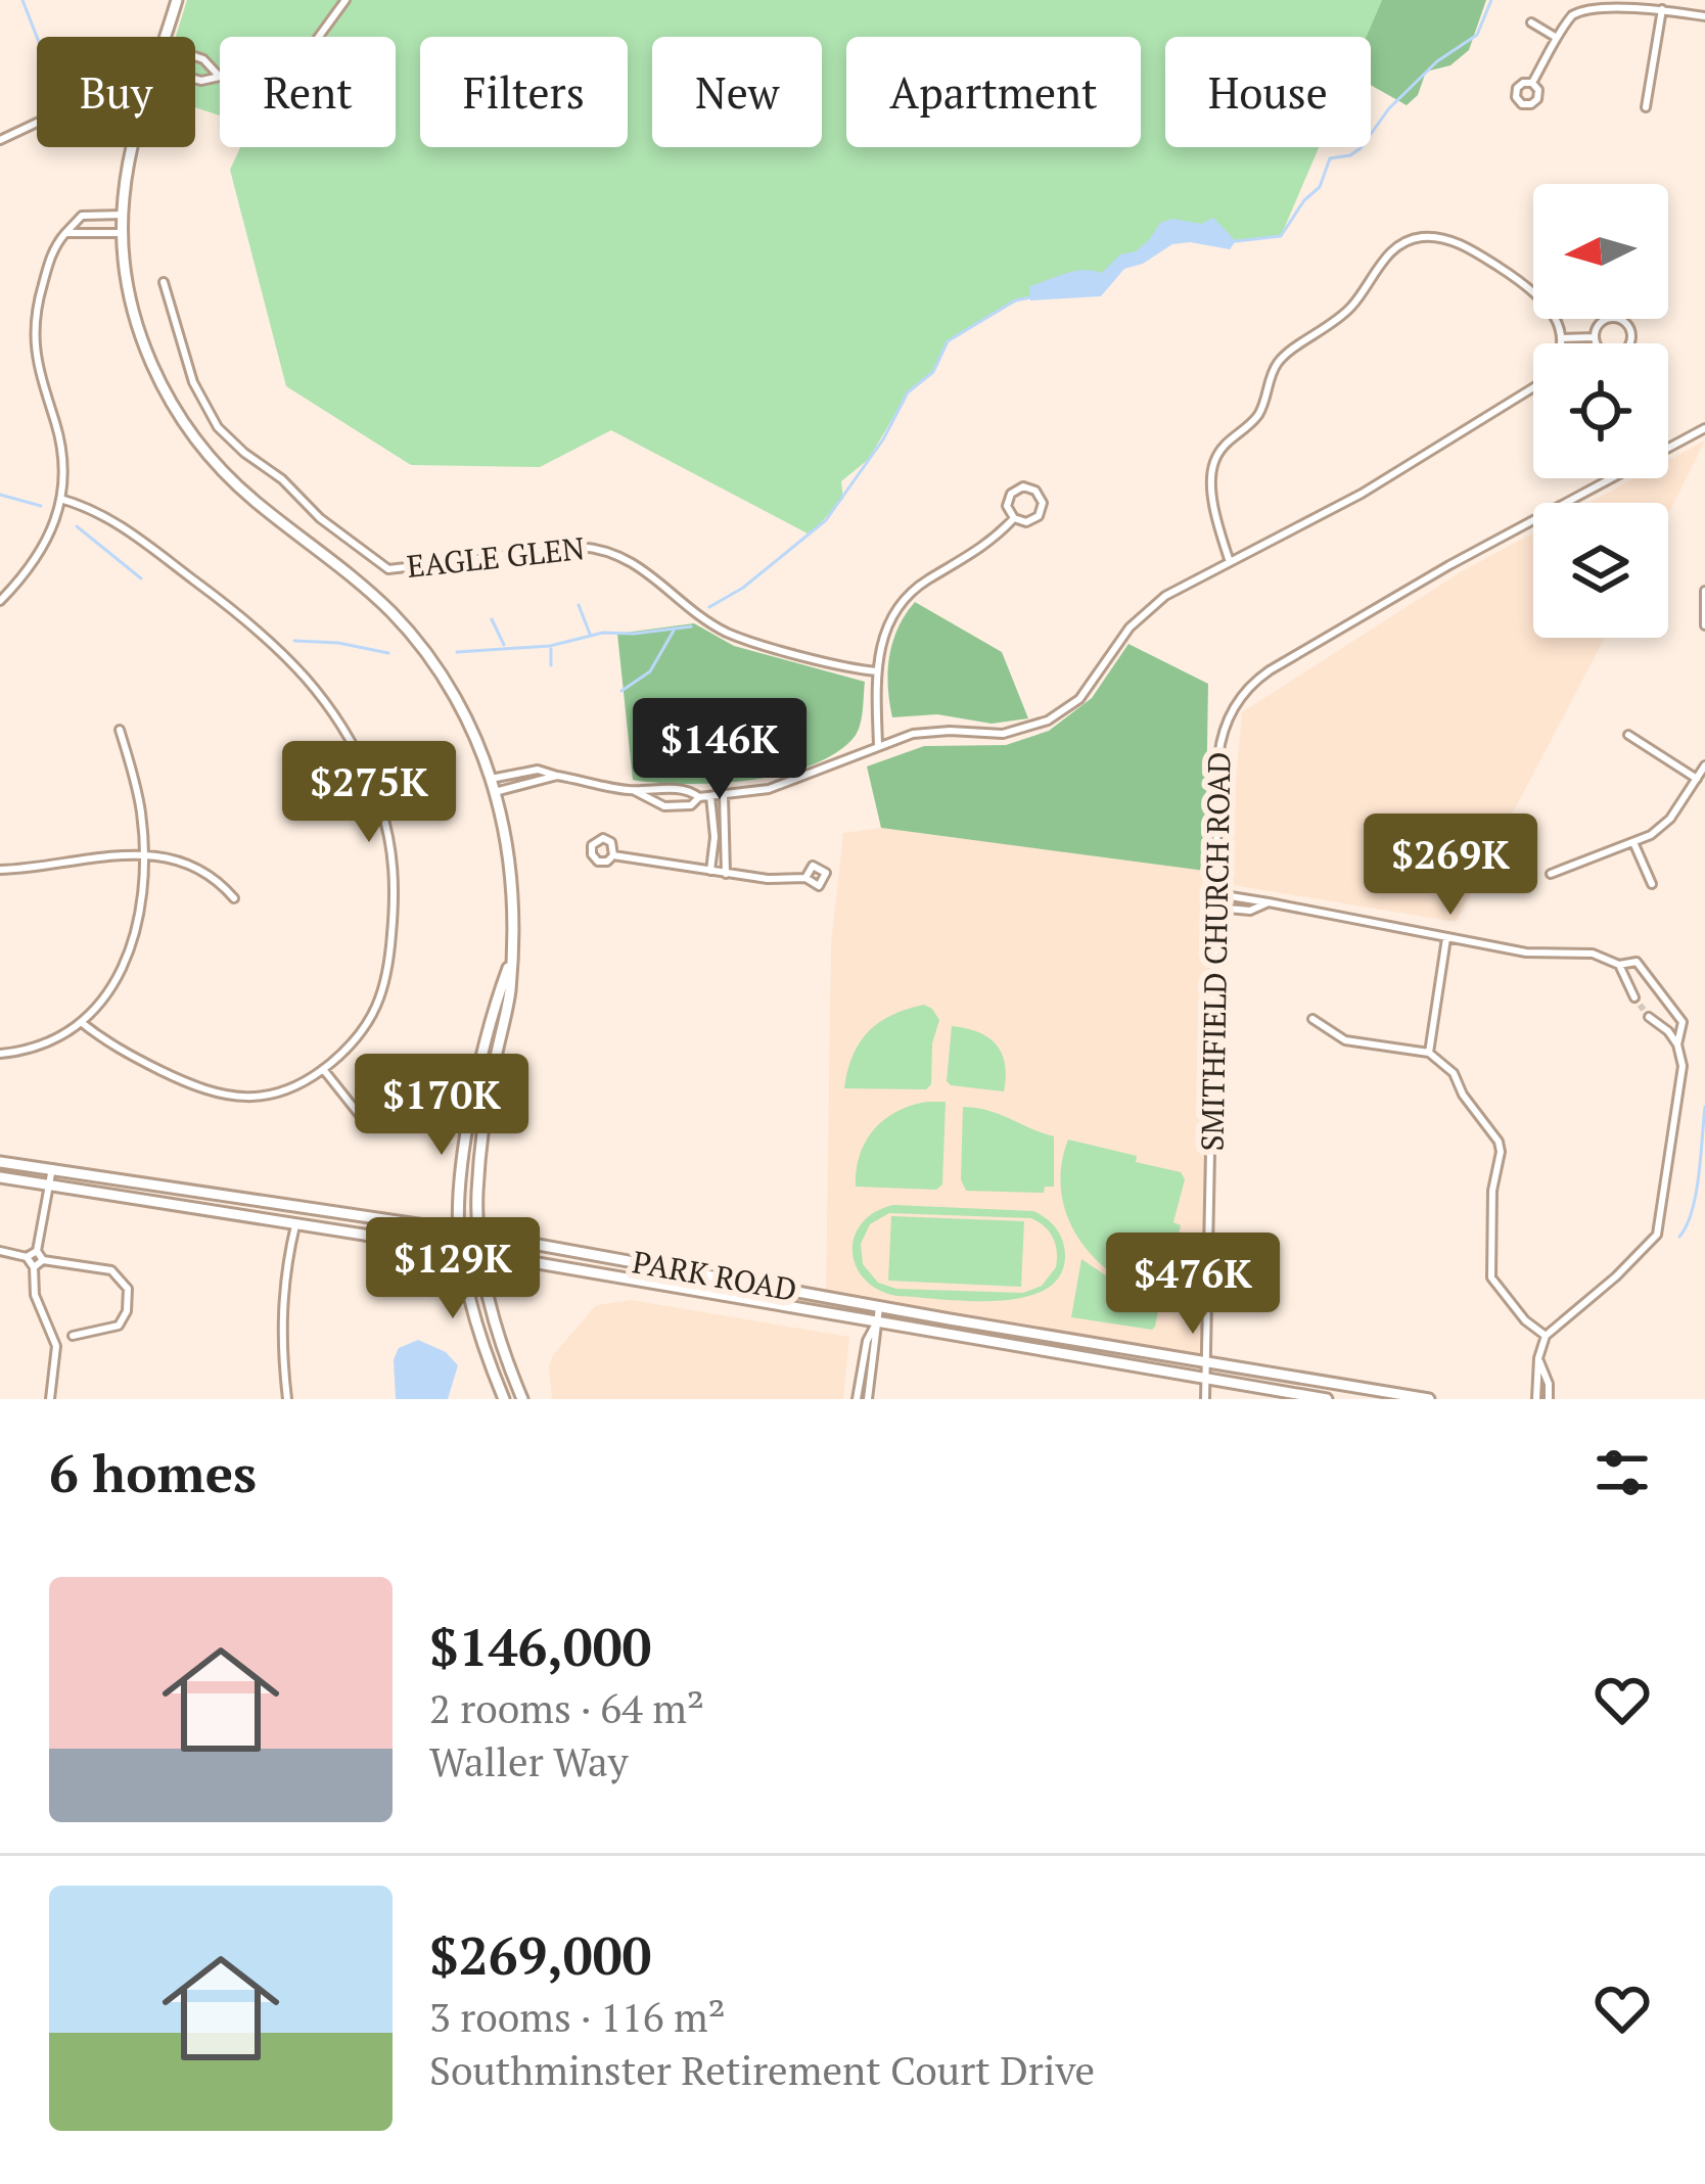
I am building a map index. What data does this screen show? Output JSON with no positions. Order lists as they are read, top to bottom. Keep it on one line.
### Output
{"streets":{"main road":["PARK ROAD"],"street":["EAGLE GLEN","SMITHFIELD CHURCH ROAD"]},"crossings":[["SMITHFIELD CHURCH ROAD","PARK ROAD"]],"north":"left","page":{"chip":["Buy","Rent","Filters","New","Apartment","House"],"price":["$146K","$275K","$269K","$170K","$129K","$476K"],"heading":"6 homes","list":[{"name":"$146,000","note":"2 rooms · 64 m² · Waller Way"},{"name":"$269,000","note":"3 rooms · 116 m² · Southminster Retirement Court Drive"}]}}
